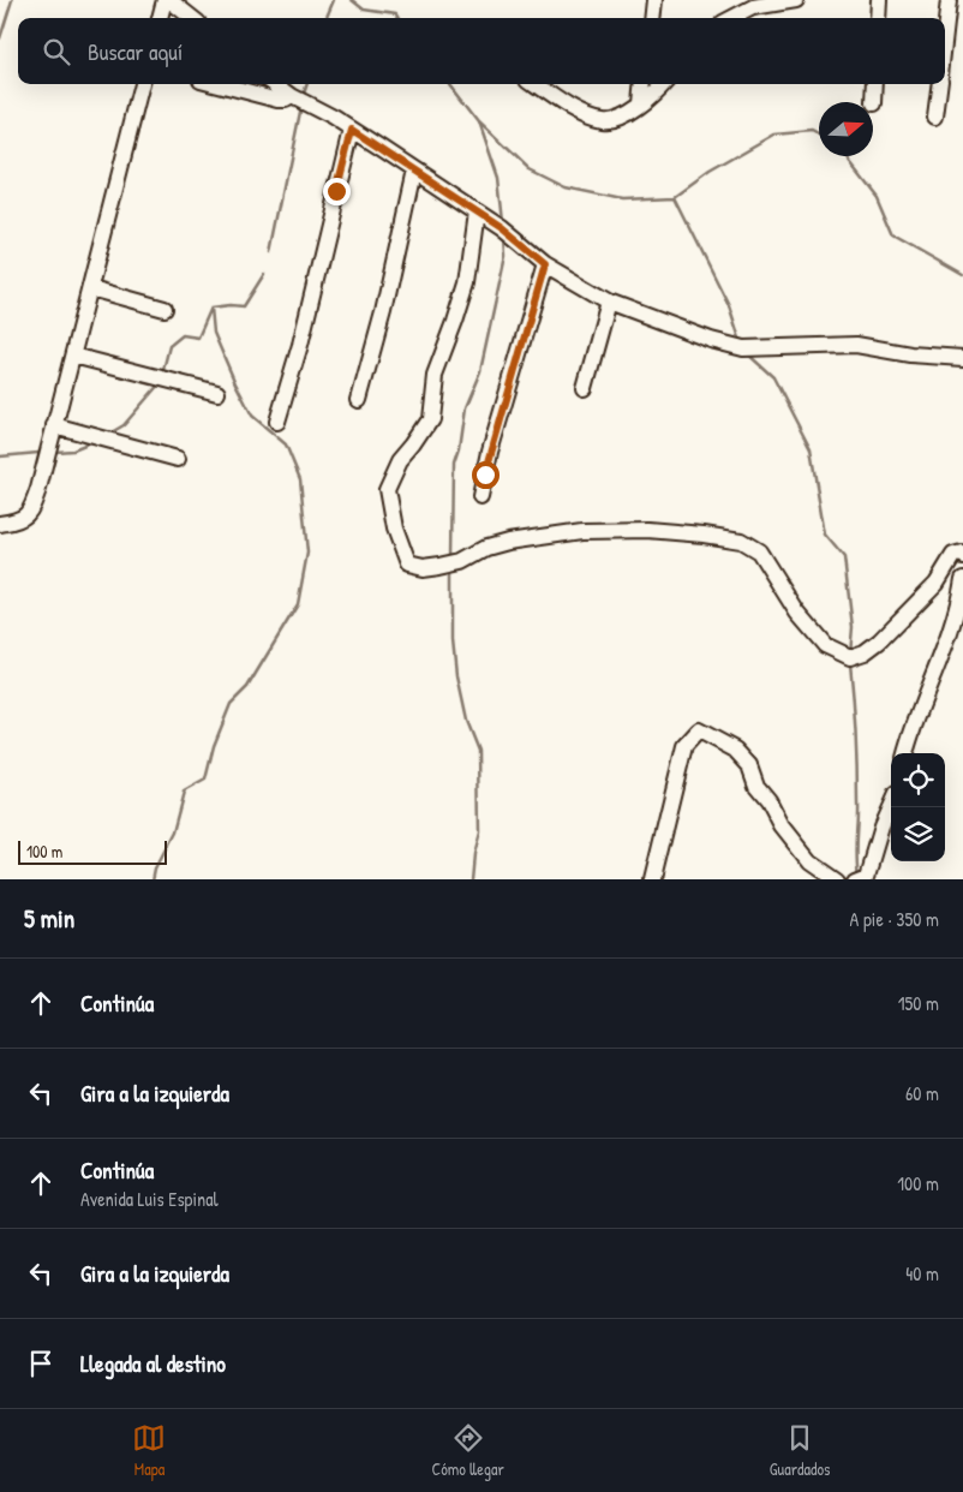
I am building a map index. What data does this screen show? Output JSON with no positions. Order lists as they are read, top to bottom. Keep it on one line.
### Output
{"scale_bar":"100 m","north":"right","page":{"search":"Buscar aquí","scale":"100 m","heading":["5 min","A pie · 350 m"],"list":[["Continúa","150 m"],["Gira a la izquierda","60 m"],["Continúa","Avenida Luis Espinal","100 m"],["Gira a la izquierda","40 m"],"Llegada al destino"],"nav":["Mapa","Cómo llegar","Guardados"]}}
